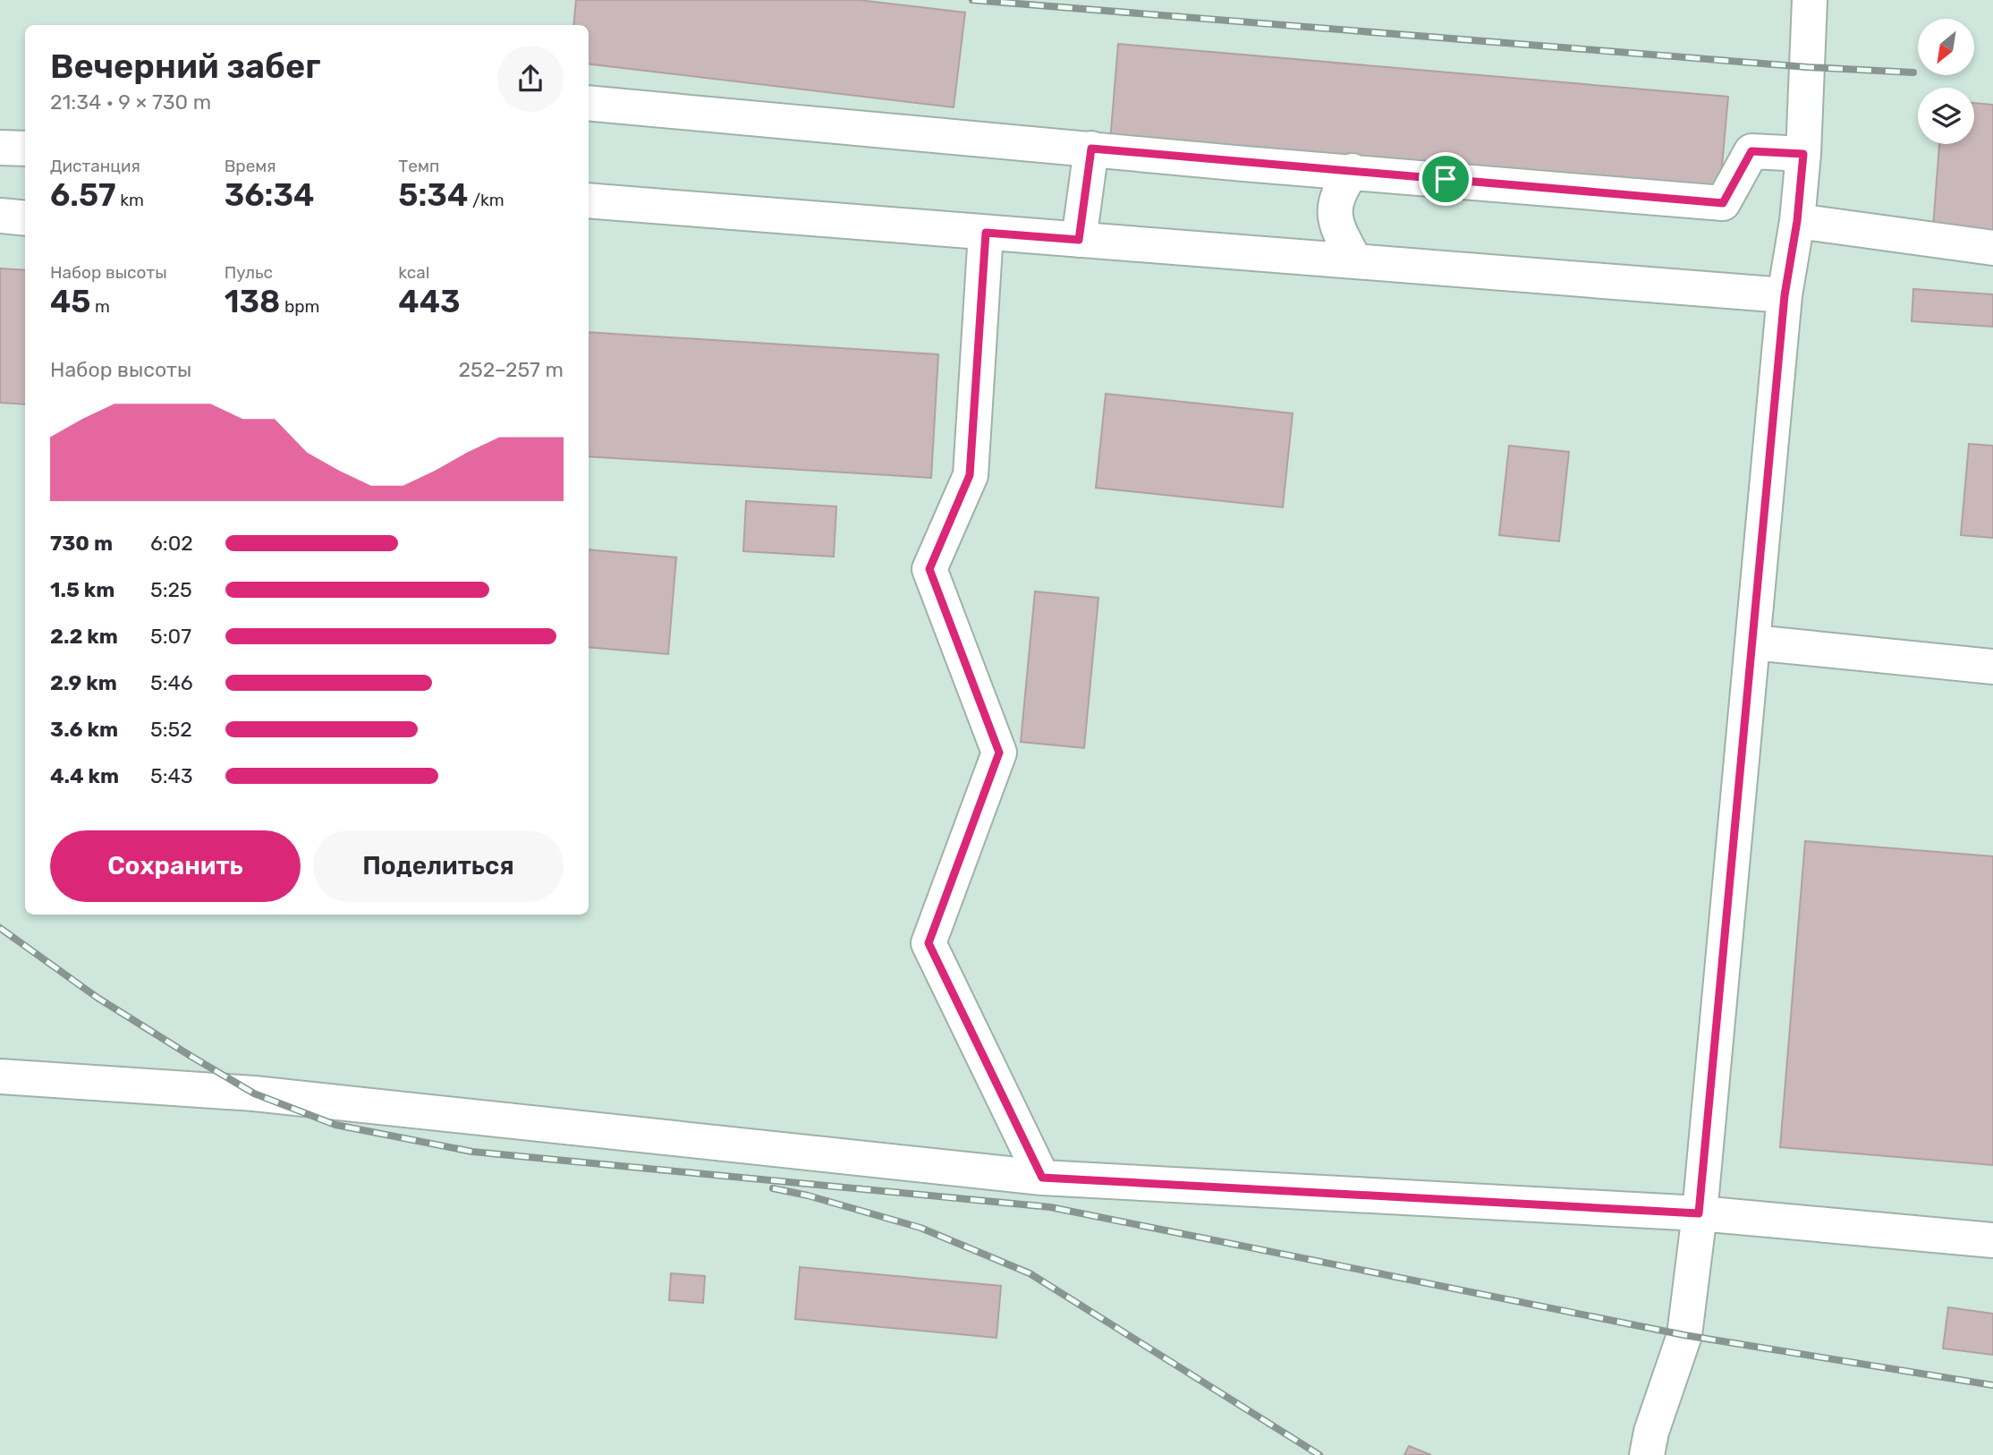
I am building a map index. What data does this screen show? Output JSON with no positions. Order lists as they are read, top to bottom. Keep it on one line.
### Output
{"north":"bottom left","page":{"heading":["Вечерний забег","21:34 · 9 × 730 m"],"stats":[["Дистанция","6.57 km"],["Время","36:34"],["Темп","5:34 /km"],["Набор высоты","45 m"],["Пульс","138 bpm"],["kcal","443"]],"chart":["Набор высоты","252–257 m"],"list":[{"name":"730 m","note":"6:02"},{"name":"1.5 km","note":"5:25"},{"name":"2.2 km","note":"5:07"},{"name":"2.9 km","note":"5:46"},{"name":"3.6 km","note":"5:52"},{"name":"4.4 km","note":"5:43"}],"buttons":["Сохранить","Поделиться"]}}
